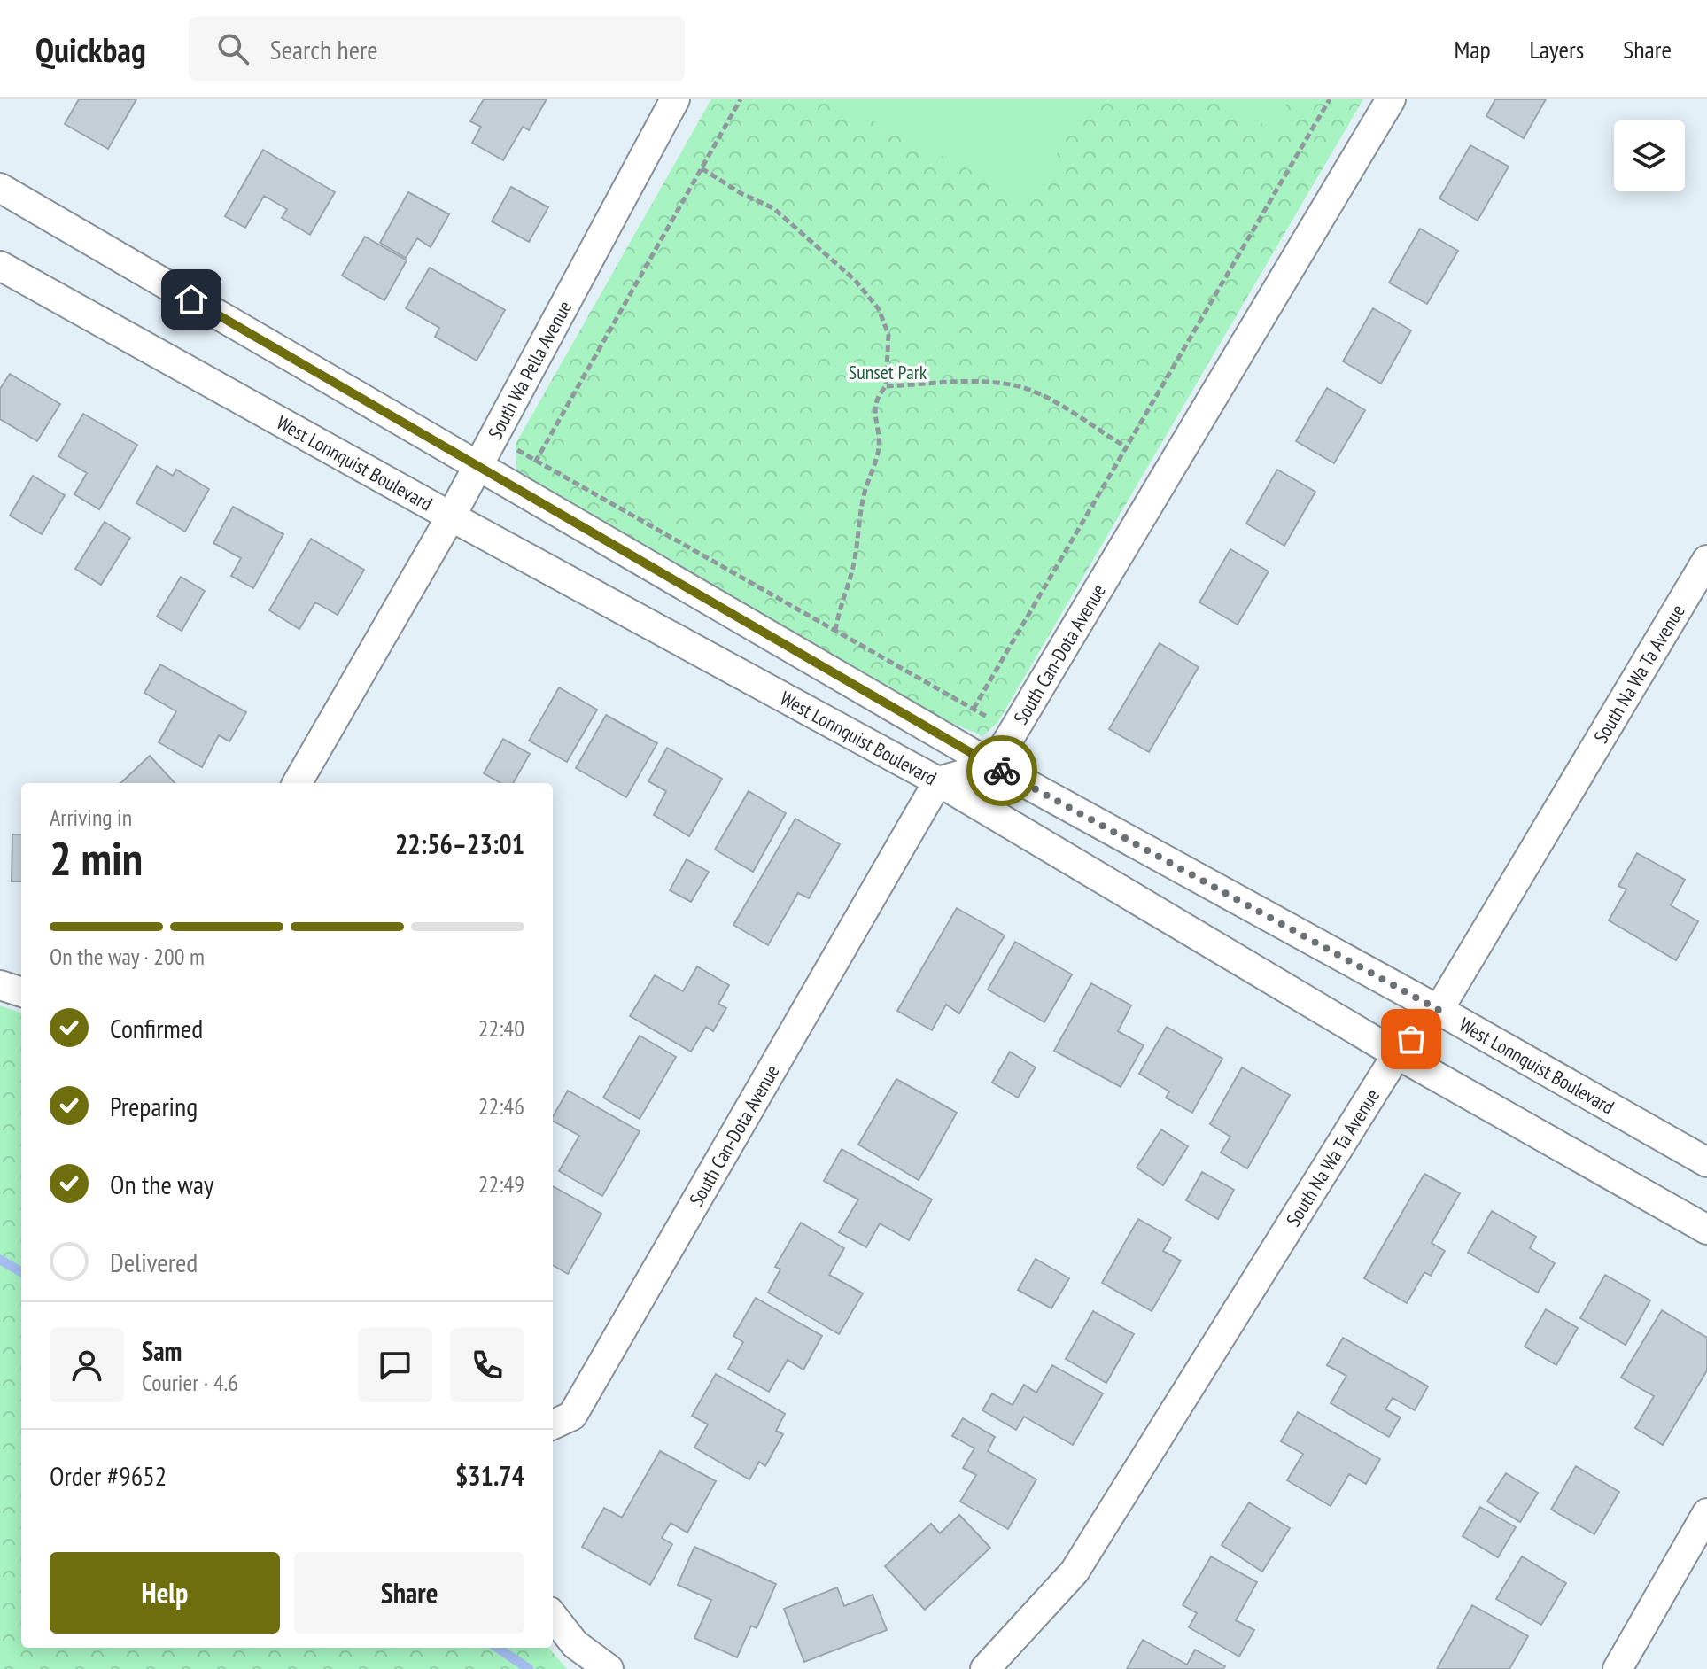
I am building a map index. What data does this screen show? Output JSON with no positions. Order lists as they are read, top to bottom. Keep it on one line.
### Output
{"streets":{"street":["South Wa Pella Avenue","West Lonnquist Boulevard","South Can-Dota Avenue","South Na Wa Ta Avenue"]},"crossings":[["South Wa Pella Avenue","West Lonnquist Boulevard"],["West Lonnquist Boulevard","South Can-Dota Avenue"],["West Lonnquist Boulevard","South Na Wa Ta Avenue"]],"parks":["Sunset Park"],"page":{"header":"Quickbag","search":"Search here","nav":["Map","Layers","Share"],"heading":["2 min","Arriving in","22:56–23:01"],"panel":["Sam","Courier · 4.6","Order #9652","$31.74"],"bar":"On the way · 200 m","list":[["Confirmed","22:40"],["Preparing","22:46"],["On the way","22:49"],"Delivered"],"buttons":["Help","Share"]}}
